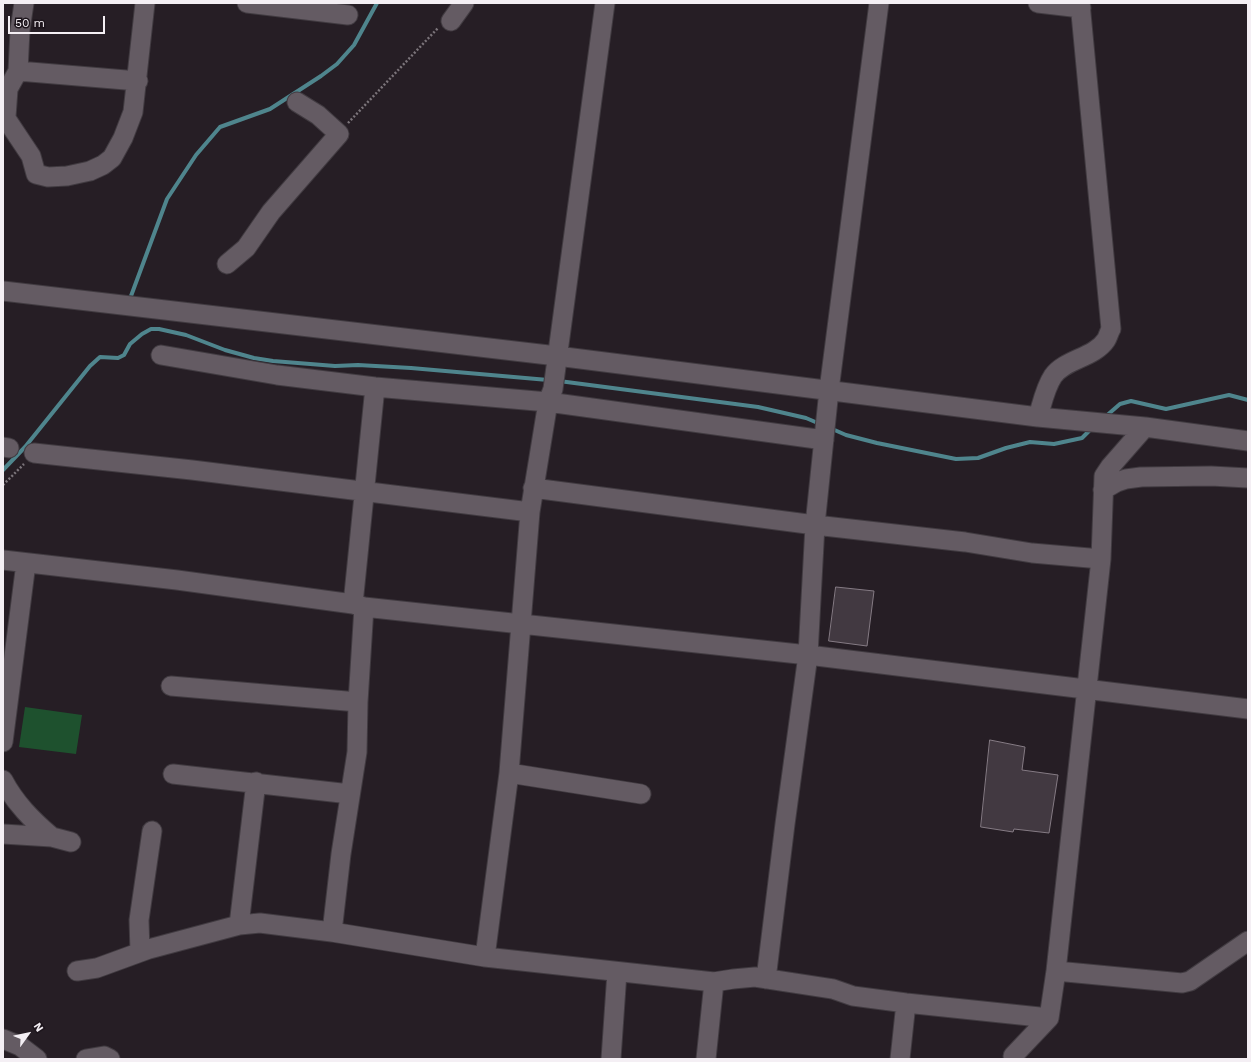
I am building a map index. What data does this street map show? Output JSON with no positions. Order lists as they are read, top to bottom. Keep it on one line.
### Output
{"scale_bar":"50 m","north":"top right"}
